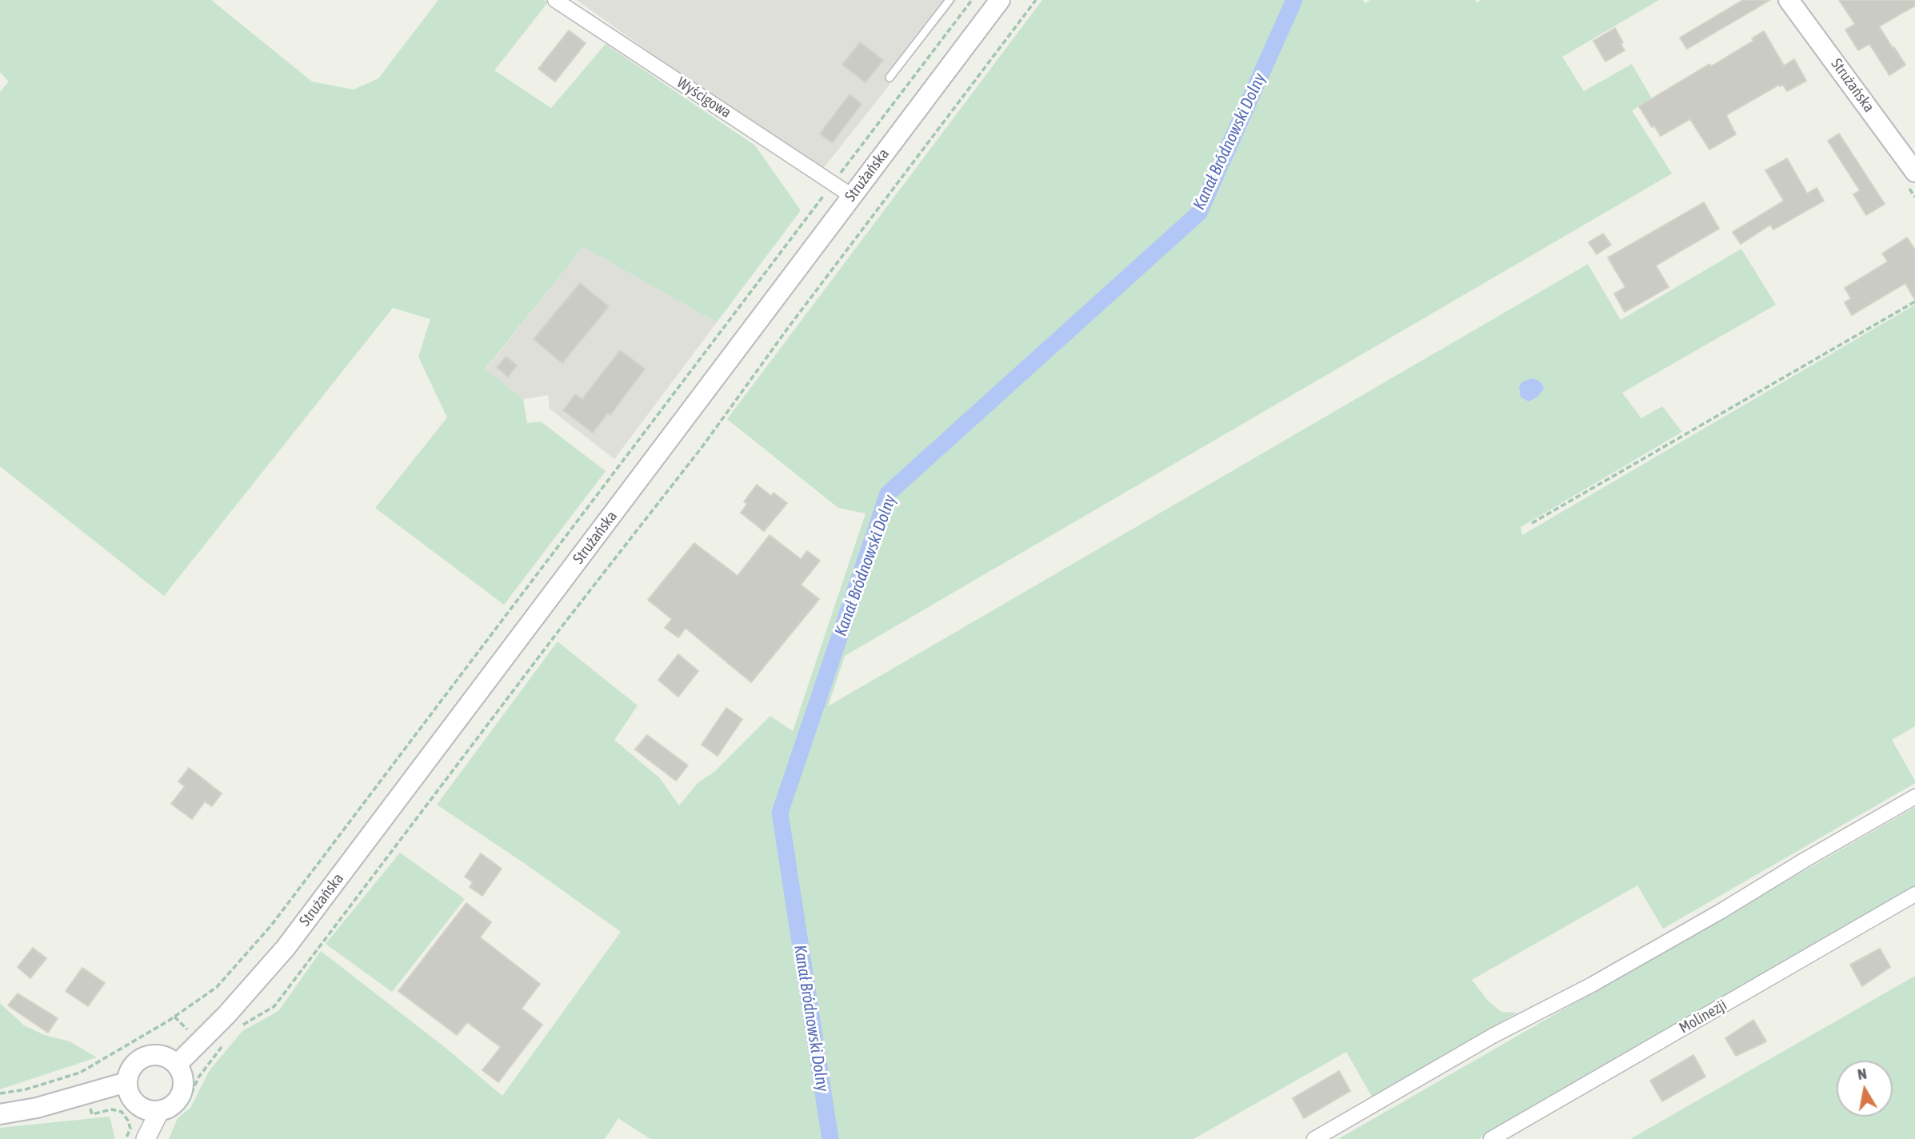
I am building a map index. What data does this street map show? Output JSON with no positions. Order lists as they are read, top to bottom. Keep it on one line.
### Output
{"streets":{"main road":["Strużańska"],"street":["Wyścigowa","Molinezji"]},"crossings":[["Strużańska","Wyścigowa"]],"water":["Kanał Bródnowski Dolny"],"north":"top"}
